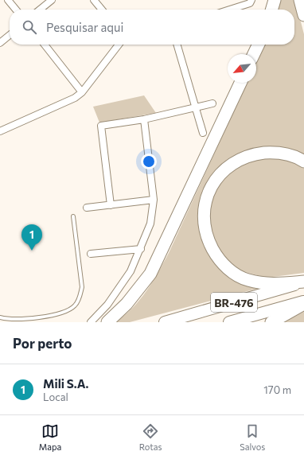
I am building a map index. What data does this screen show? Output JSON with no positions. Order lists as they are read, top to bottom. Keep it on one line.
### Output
{"streets":{"highway":["BR-476"]},"north":"bottom left","page":{"search":"Pesquisar aqui","pins":"1","heading":"Por perto","list":[{"mark":"1","name":"Mili S.A.","note":"Local","value":"170 m"}],"nav":["Mapa","Rotas","Salvos"]}}
